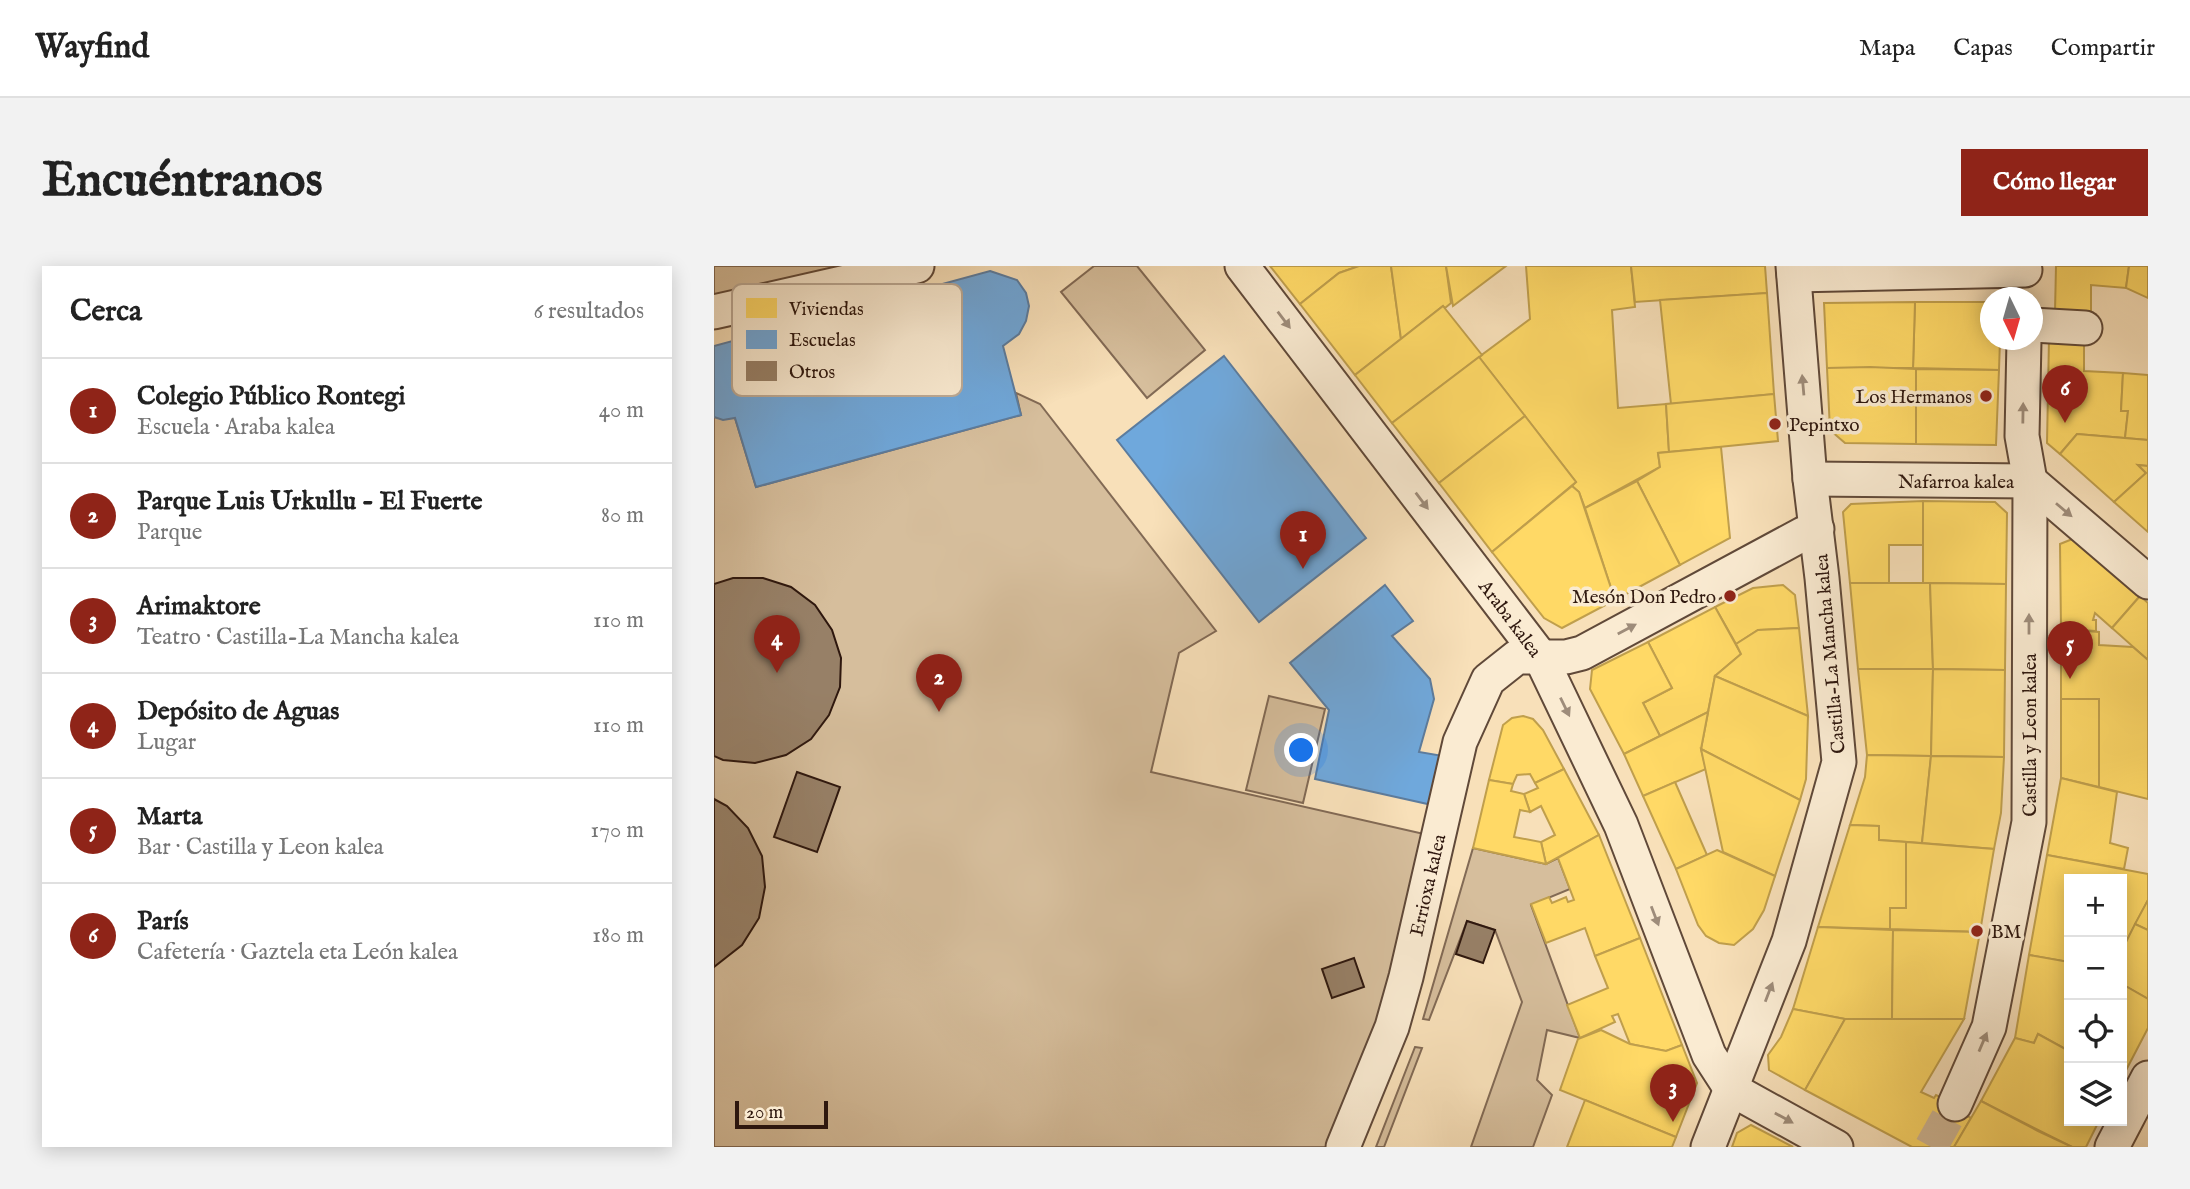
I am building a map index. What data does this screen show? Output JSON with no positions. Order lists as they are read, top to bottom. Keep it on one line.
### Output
{"streets":{"street":["Nafarroa kalea","Araba kalea","Castilla-La Mancha kalea","Castilla y Leon kalea","Errioxa kalea"]},"crossings":[["Nafarroa kalea","Castilla-La Mancha kalea"],["Nafarroa kalea","Castilla y Leon kalea"],["Araba kalea","Castilla-La Mancha kalea"],["Araba kalea","Errioxa kalea"]],"one_way":["Nafarroa kalea","Araba kalea","Castilla-La Mancha kalea","Castilla y Leon kalea"],"places":["Los Hermanos","Pepintxo","Mesón Don Pedro","BM"],"legend":["Viviendas","Escuelas","Otros"],"scale_bar":"20 m","north":"bottom","page":{"header":"Wayfind","nav":["Mapa","Capas","Compartir"],"buttons":"Cómo llegar","title":"Encuéntranos","heading":["Cerca","6 resultados"],"list":[{"mark":"1","name":"Colegio Público Rontegi","note":"Escuela · Araba kalea","value":"40 m"},{"mark":"2","name":"Parque Luis Urkullu - El Fuerte","note":"Parque","value":"80 m"},{"mark":"3","name":"Arimaktore","note":"Teatro · Castilla-La Mancha kalea","value":"110 m"},{"mark":"4","name":"Depósito de Aguas","note":"Lugar","value":"110 m"},{"mark":"5","name":"Marta","note":"Bar · Castilla y Leon kalea","value":"170 m"},{"mark":"6","name":"París","note":"Cafetería · Gaztela eta León kalea","value":"180 m"}],"pins":["6","1","4","5","2","3"],"map_buttons":["+","−"],"scale":"20 m"}}
